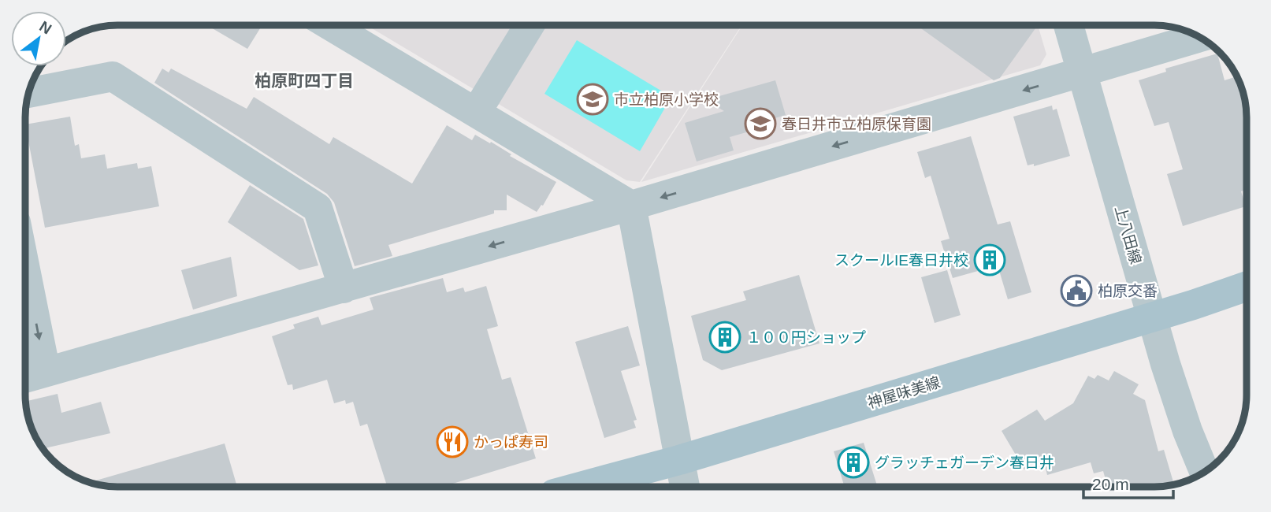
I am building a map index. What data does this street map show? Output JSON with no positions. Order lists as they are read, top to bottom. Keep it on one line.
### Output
{"streets":{"main road":["神屋味美線"],"street":["上八田線"]},"crossings":[["上八田線","神屋味美線"]],"districts":["柏原町四丁目"],"places":{"school or university":["市立柏原小学校","春日井市立柏原保育園"],"building":["スクールIE春日井校","１００円ショップ","グラッチェガーデン春日井"],"public building":["柏原交番"],"restaurant":["かっぱ寿司"]},"scale_bar":"20 m","north":"top right"}
